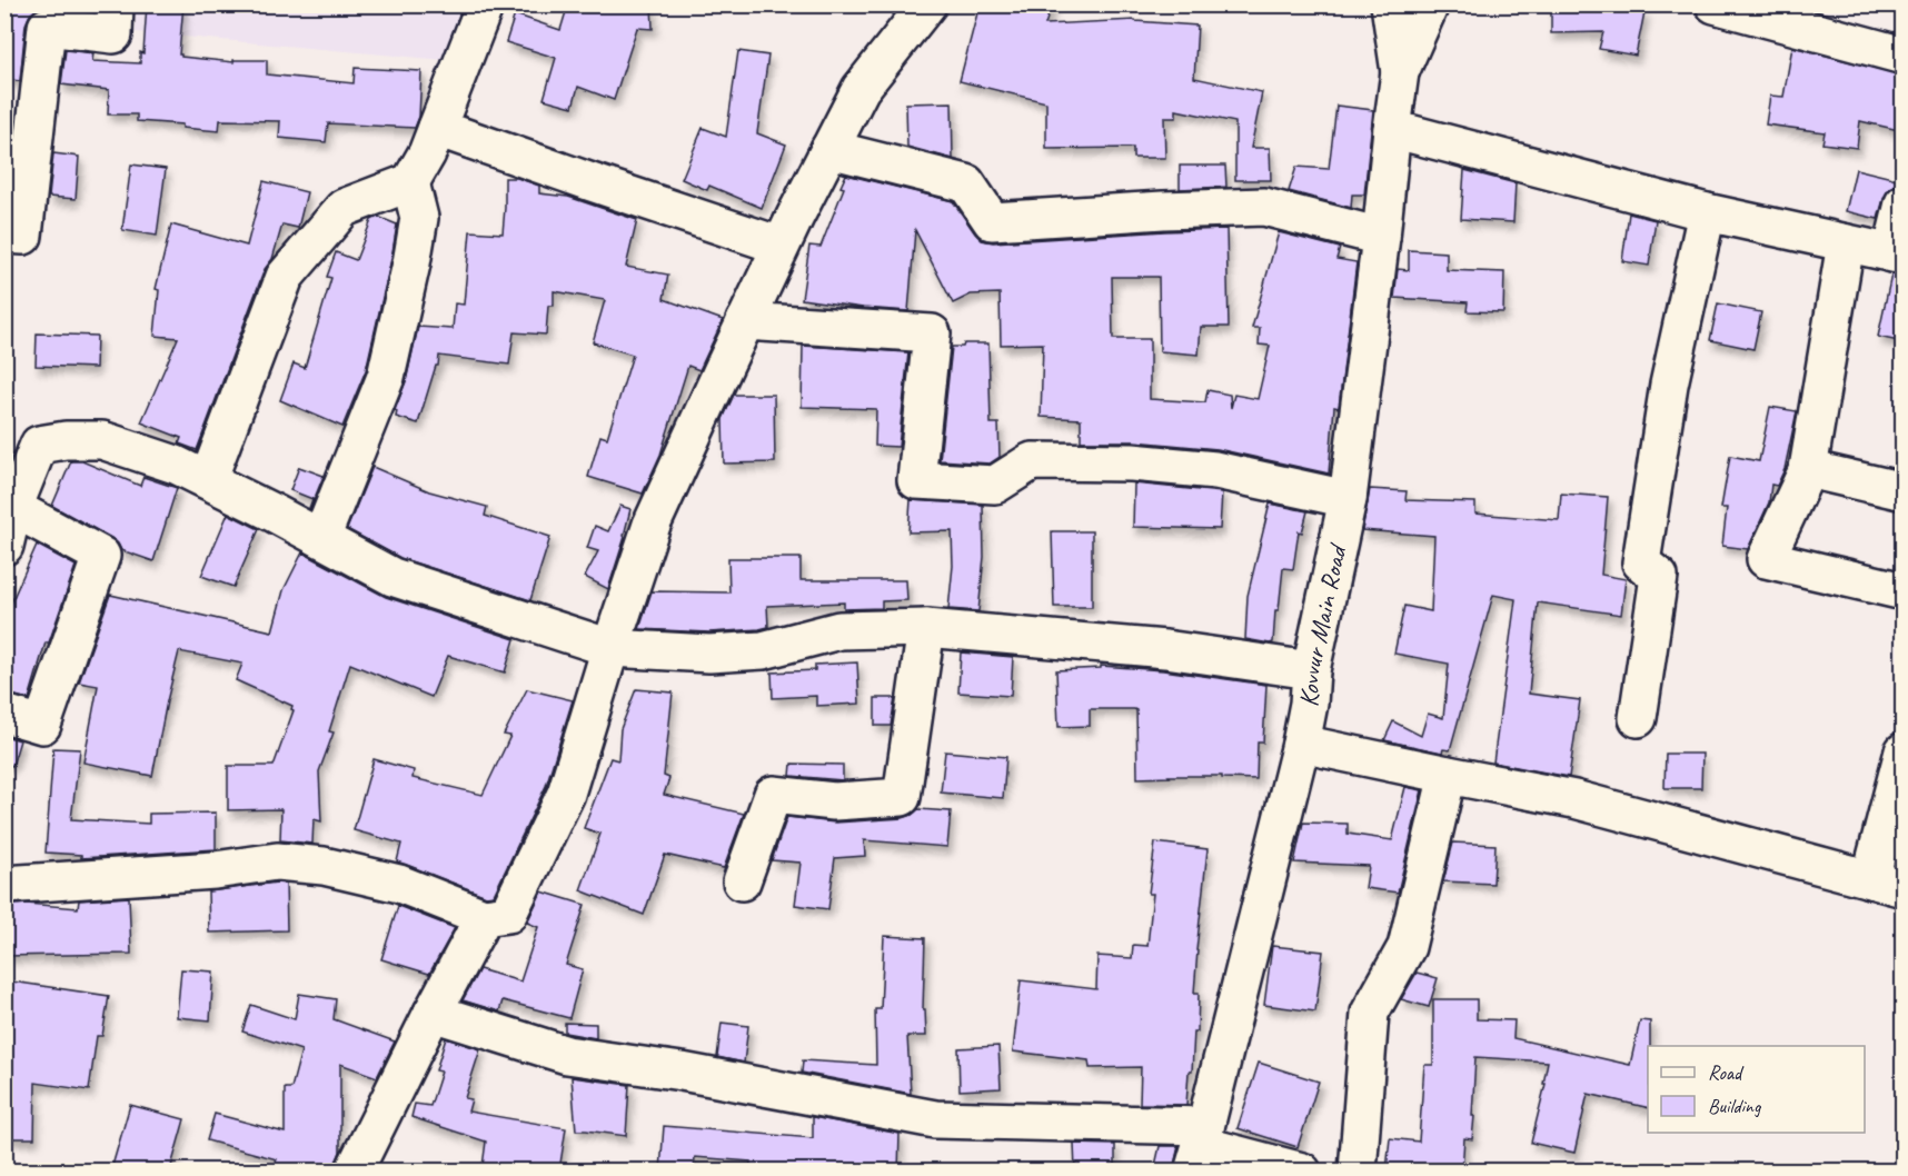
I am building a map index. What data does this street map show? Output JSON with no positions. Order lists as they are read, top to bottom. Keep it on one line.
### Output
{"streets":{"street":["Kovvur Main Road"]},"legend":["Road","Building"]}
